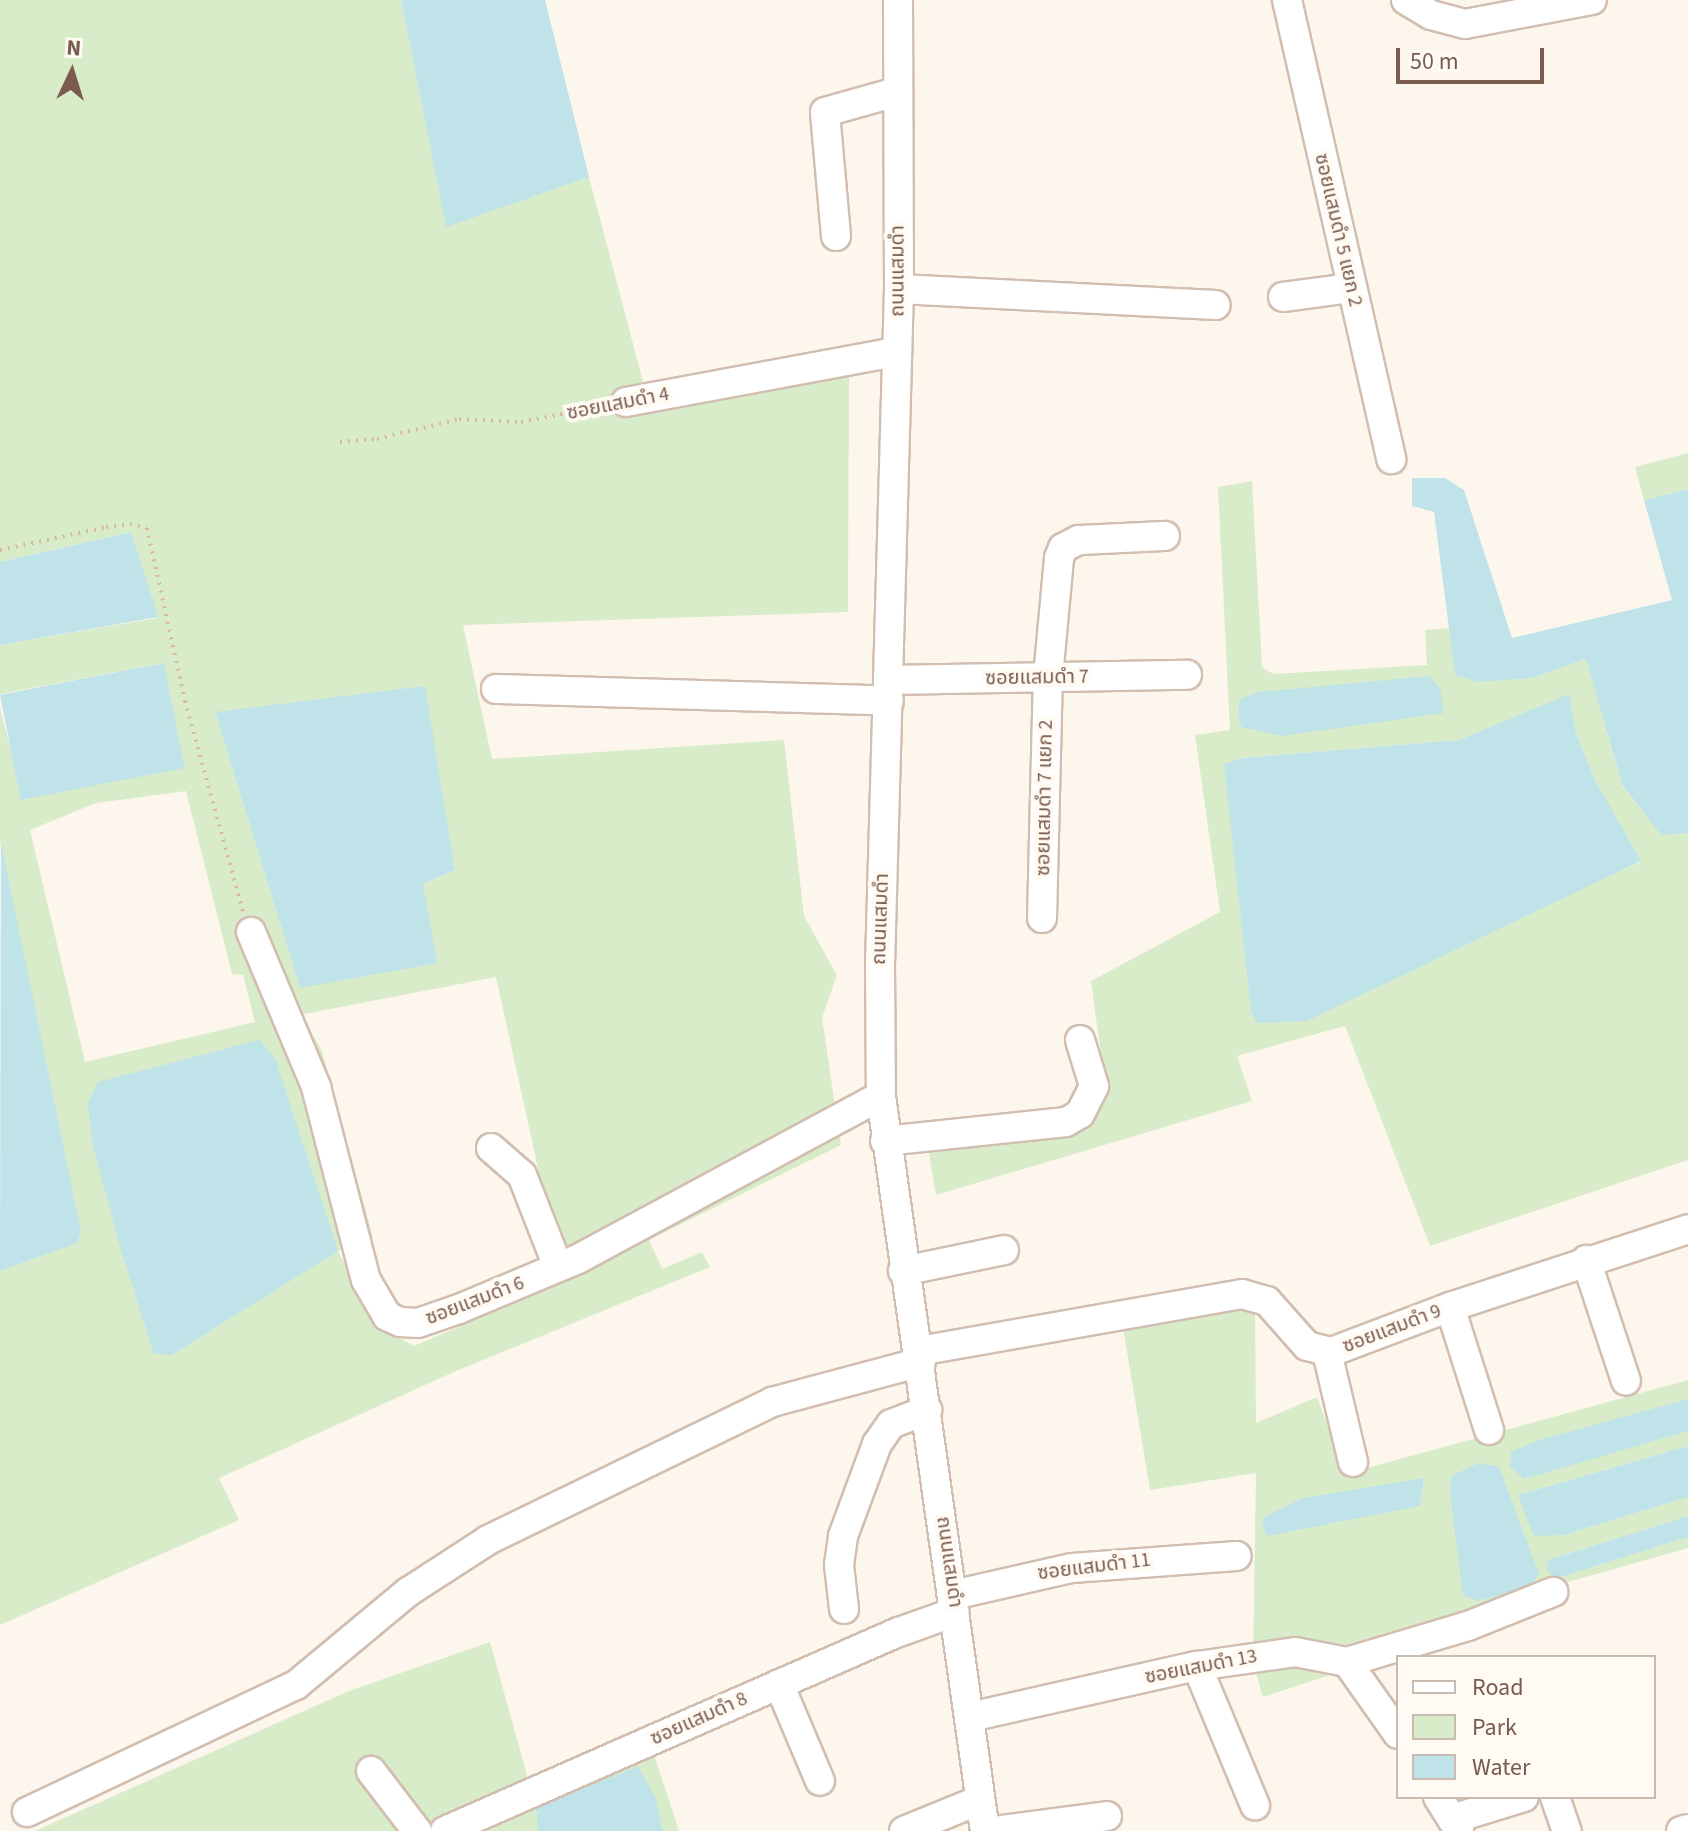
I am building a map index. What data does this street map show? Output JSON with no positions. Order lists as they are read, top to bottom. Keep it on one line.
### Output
{"streets":{"street":["ซอยแสมดำ 5 แยก 2","ถนนแสมดำ","ซอยแสมดำ 4","ซอยแสมดำ 7","ซอยแสมดำ 7 แยก 2","ซอยแสมดำ 6","ซอยแสมดำ 9","ซอยแสมดำ 11","ซอยแสมดำ 13","ซอยแสมดำ 8"]},"crossings":[["ถนนแสมดำ","ซอยแสมดำ 4"],["ถนนแสมดำ","ซอยแสมดำ 7"],["ถนนแสมดำ","ซอยแสมดำ 6"],["ถนนแสมดำ","ซอยแสมดำ 9"],["ถนนแสมดำ","ซอยแสมดำ 11"],["ถนนแสมดำ","ซอยแสมดำ 13"],["ถนนแสมดำ","ซอยแสมดำ 8"],["ซอยแสมดำ 7","ซอยแสมดำ 7 แยก 2"],["ซอยแสมดำ 11","ซอยแสมดำ 8"]],"legend":["Road","Park","Water"],"scale_bar":"50 m","north":"top"}
